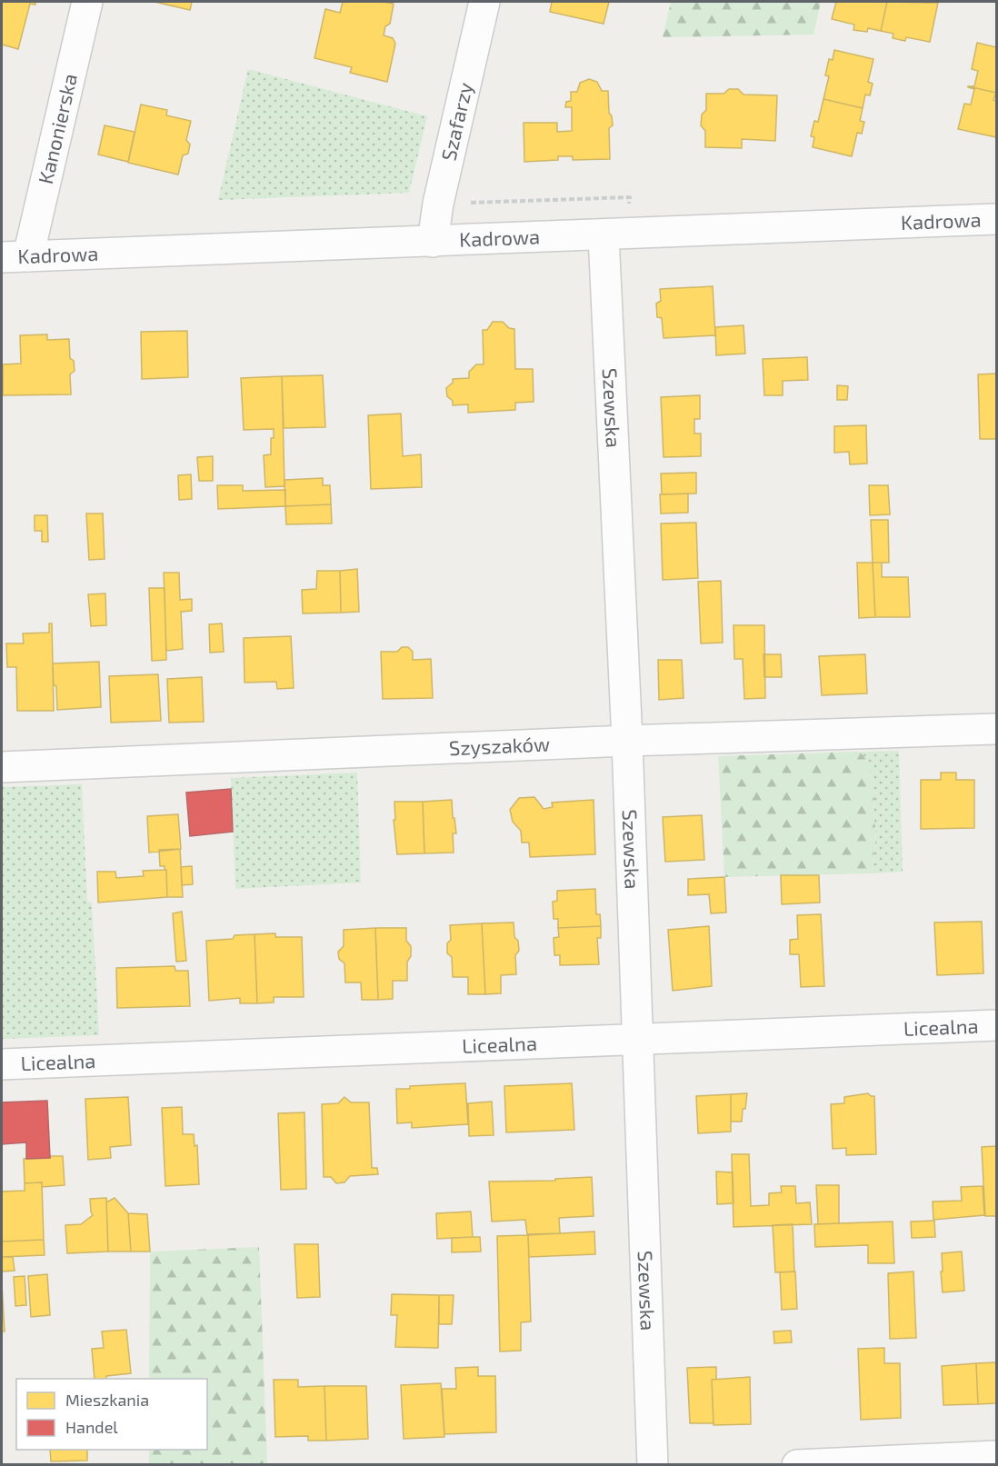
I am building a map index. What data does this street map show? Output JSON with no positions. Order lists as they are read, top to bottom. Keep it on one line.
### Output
{"streets":{"street":["Szafarzy","Kanonierska","Kadrowa","Szewska","Szyszaków","Licealna"]},"crossings":[["Szafarzy","Kadrowa"],["Kanonierska","Kadrowa"],["Kadrowa","Szewska"],["Szewska","Szyszaków"],["Szewska","Licealna"]],"legend":["Mieszkania","Handel"]}
